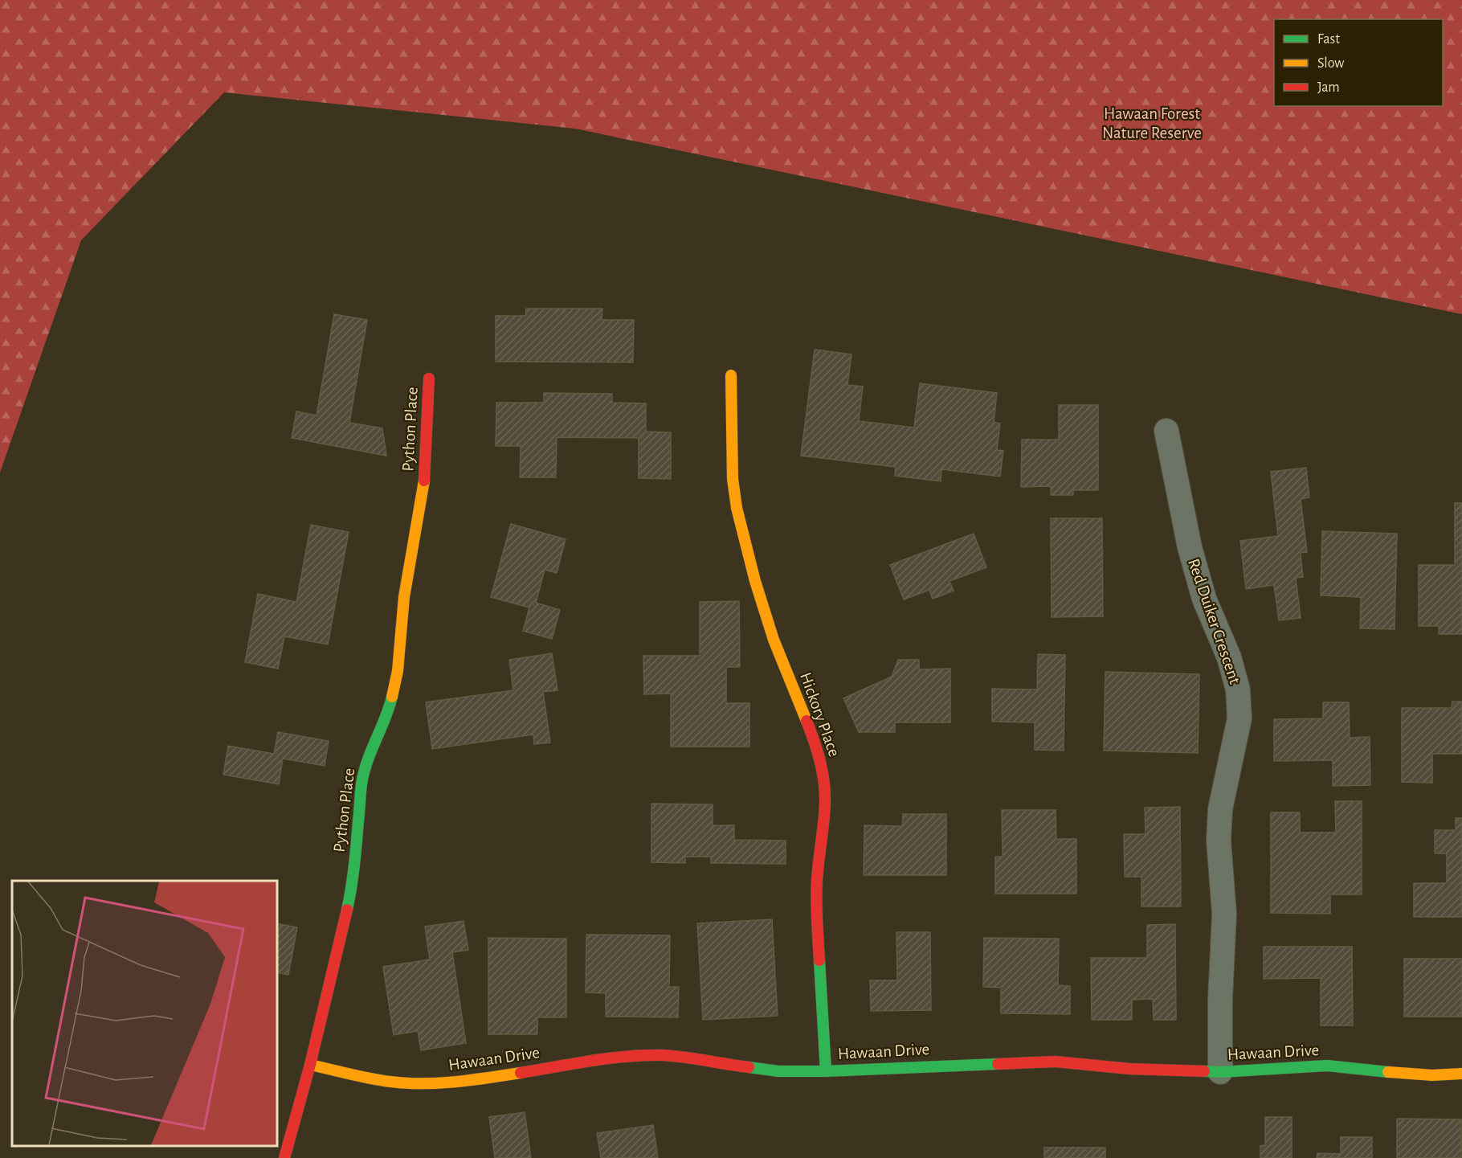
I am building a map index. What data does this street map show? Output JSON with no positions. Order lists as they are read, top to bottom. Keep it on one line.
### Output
{"streets":{"street":["Python Place","Red Duiker Crescent","Hickory Place","Hawaan Drive"]},"crossings":[["Python Place","Hawaan Drive"],["Red Duiker Crescent","Hawaan Drive"],["Hickory Place","Hawaan Drive"]],"parks":["Hawaan Forest Nature Reserve"],"legend":["Fast","Slow","Jam"]}
